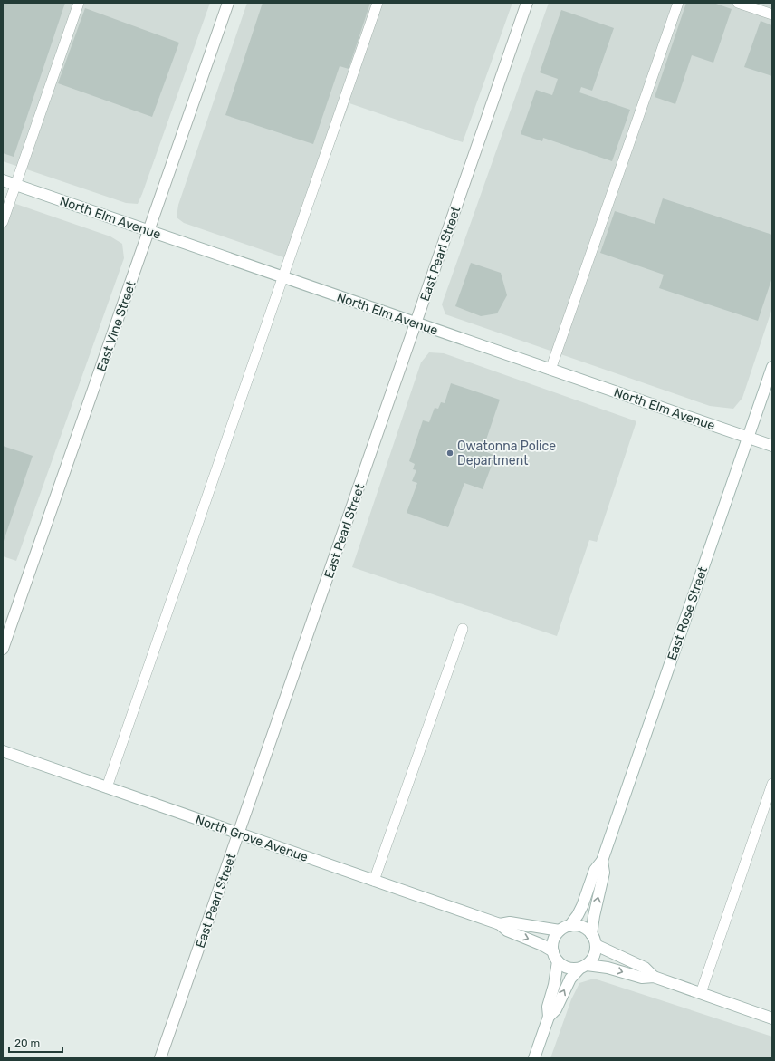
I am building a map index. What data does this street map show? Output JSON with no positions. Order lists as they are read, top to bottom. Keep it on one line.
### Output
{"streets":{"street":["North Elm Avenue","East Pearl Street","East Vine Street","East Rose Street","North Grove Avenue"]},"crossings":[["North Elm Avenue","East Pearl Street"],["North Elm Avenue","East Vine Street"],["North Elm Avenue","East Rose Street"],["East Pearl Street","North Grove Avenue"],["East Rose Street","North Grove Avenue"]],"places":["Owatonna Police Department"],"scale_bar":"20 m"}
